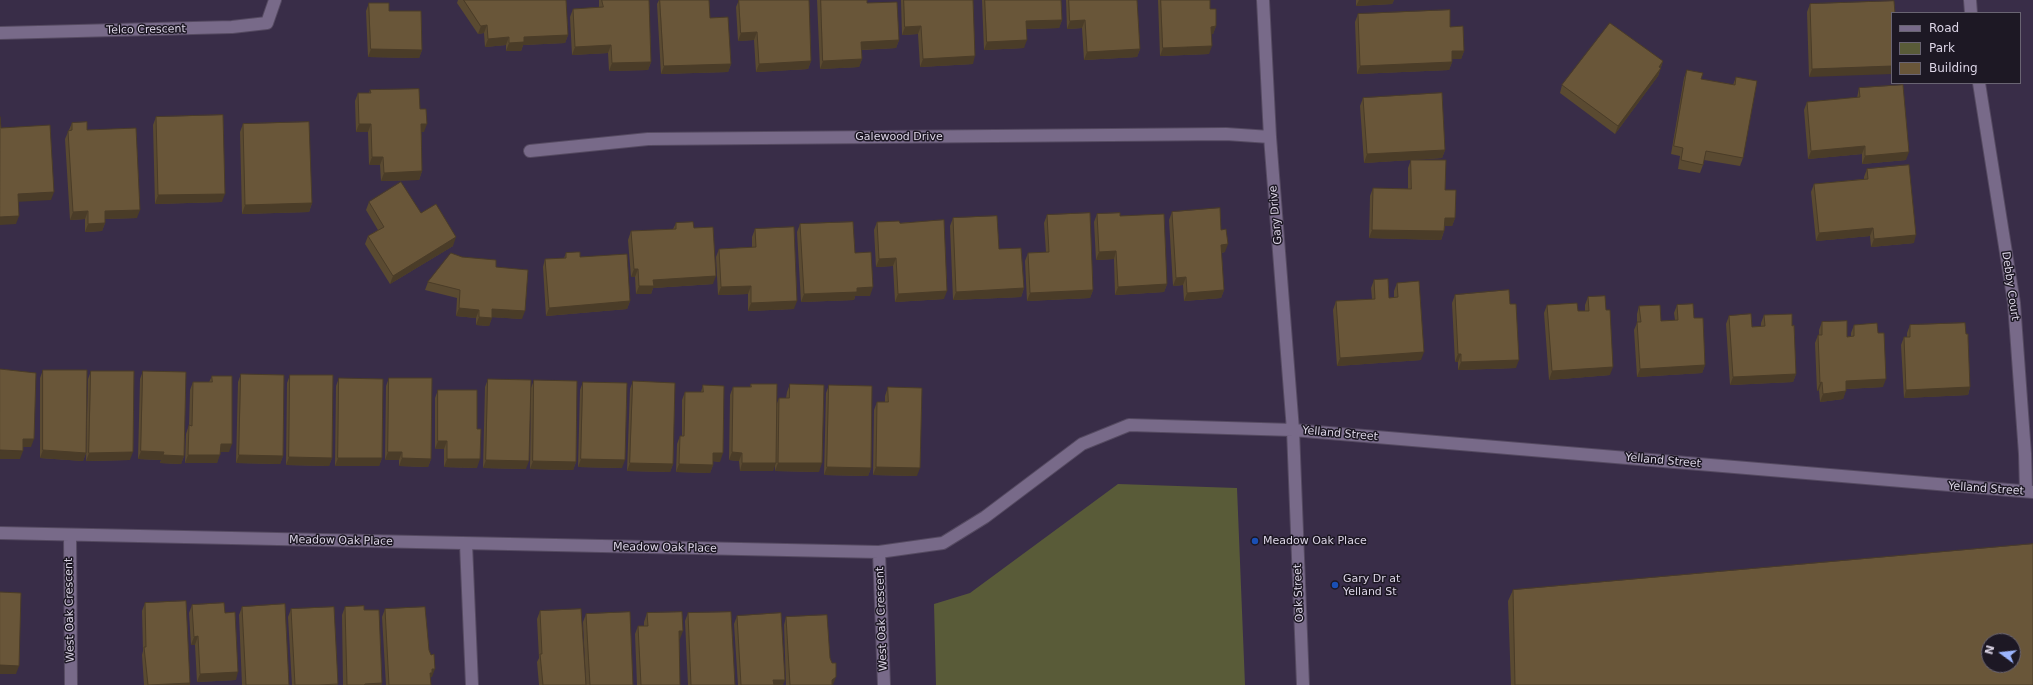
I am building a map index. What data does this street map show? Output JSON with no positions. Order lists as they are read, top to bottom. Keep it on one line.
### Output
{"streets":{"street":["Telco Crescent","Galewood Drive","Gary Drive","Debby Court","Yelland Street","Meadow Oak Place","Oak Street","West Oak Crescent"]},"crossings":[["Galewood Drive","Gary Drive"],["Gary Drive","Yelland Street"],["Gary Drive","Meadow Oak Place"],["Gary Drive","Oak Street"],["Debby Court","Yelland Street"],["Yelland Street","Meadow Oak Place"],["Yelland Street","Oak Street"],["Meadow Oak Place","Oak Street"],["Meadow Oak Place","West Oak Crescent"]],"places":["Meadow Oak Place","Gary Dr at Yelland St"],"legend":["Road","Park","Building"],"north":"left"}
